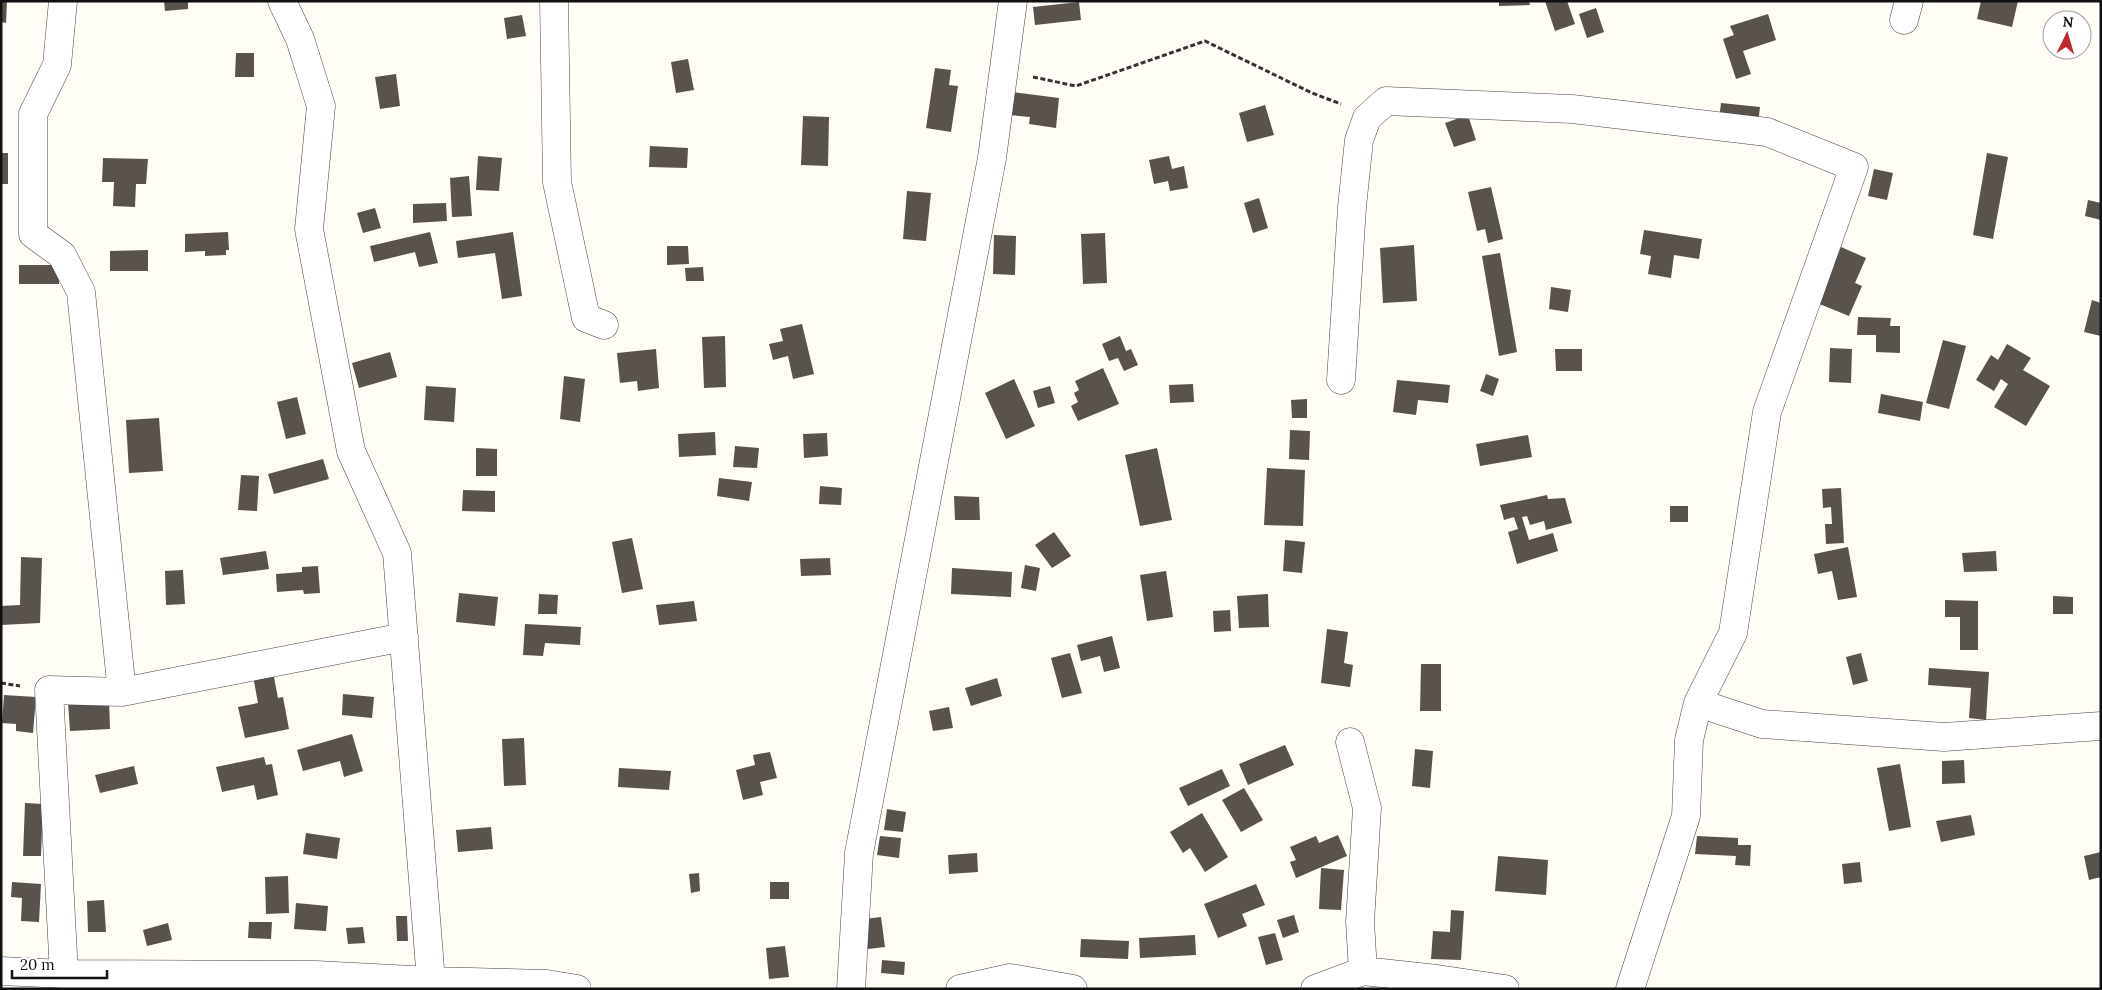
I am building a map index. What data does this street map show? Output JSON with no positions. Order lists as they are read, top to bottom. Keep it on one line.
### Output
{"scale_bar":"20 m","north":"top"}
